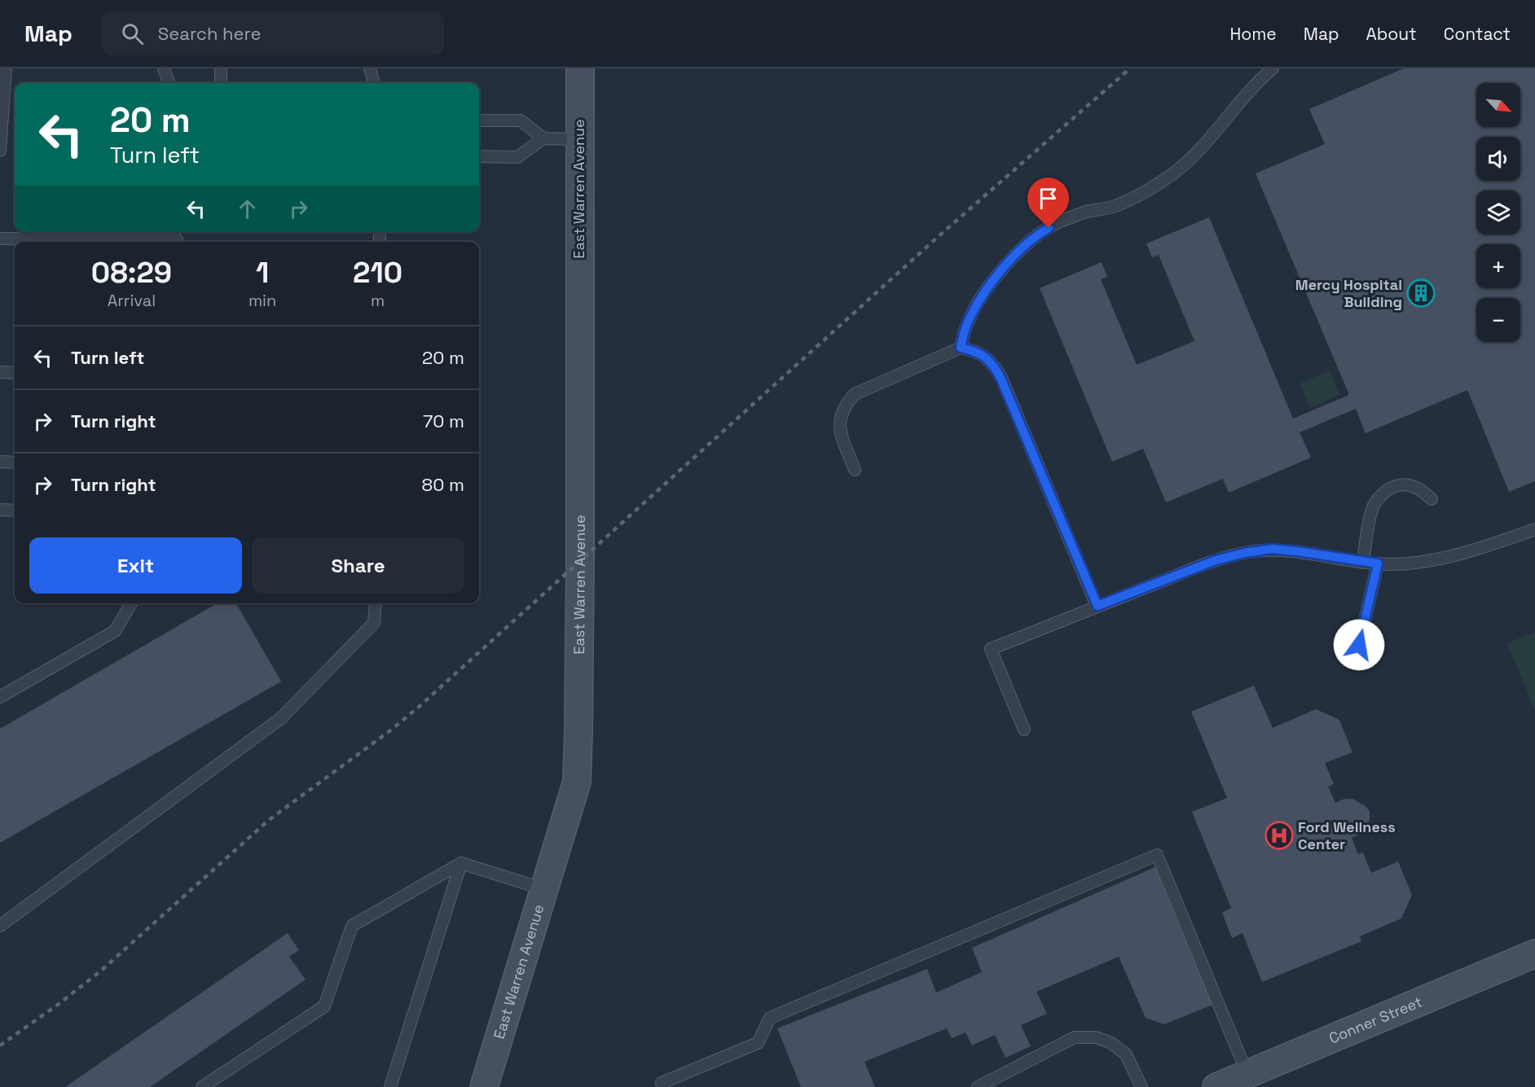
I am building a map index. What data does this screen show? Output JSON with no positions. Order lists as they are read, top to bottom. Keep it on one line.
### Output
{"streets":{"main road":["East Warren Avenue","Conner Street"]},"places":{"building":["Mercy Hospital Building"],"hospital":["Ford Wellness Center"]},"north":"bottom right","page":{"header":"Map","search":"Search here","nav":["Home","Map","About","Contact"],"map_buttons":["+","−"],"turn":["20 m","Turn left"],"eta":["08:29","Arrival","1","min","210","m"],"list":[{"name":"Turn left","value":"20 m"},{"name":"Turn right","value":"70 m"},{"name":"Turn right","value":"80 m"}],"buttons":["Exit","Share"]}}
